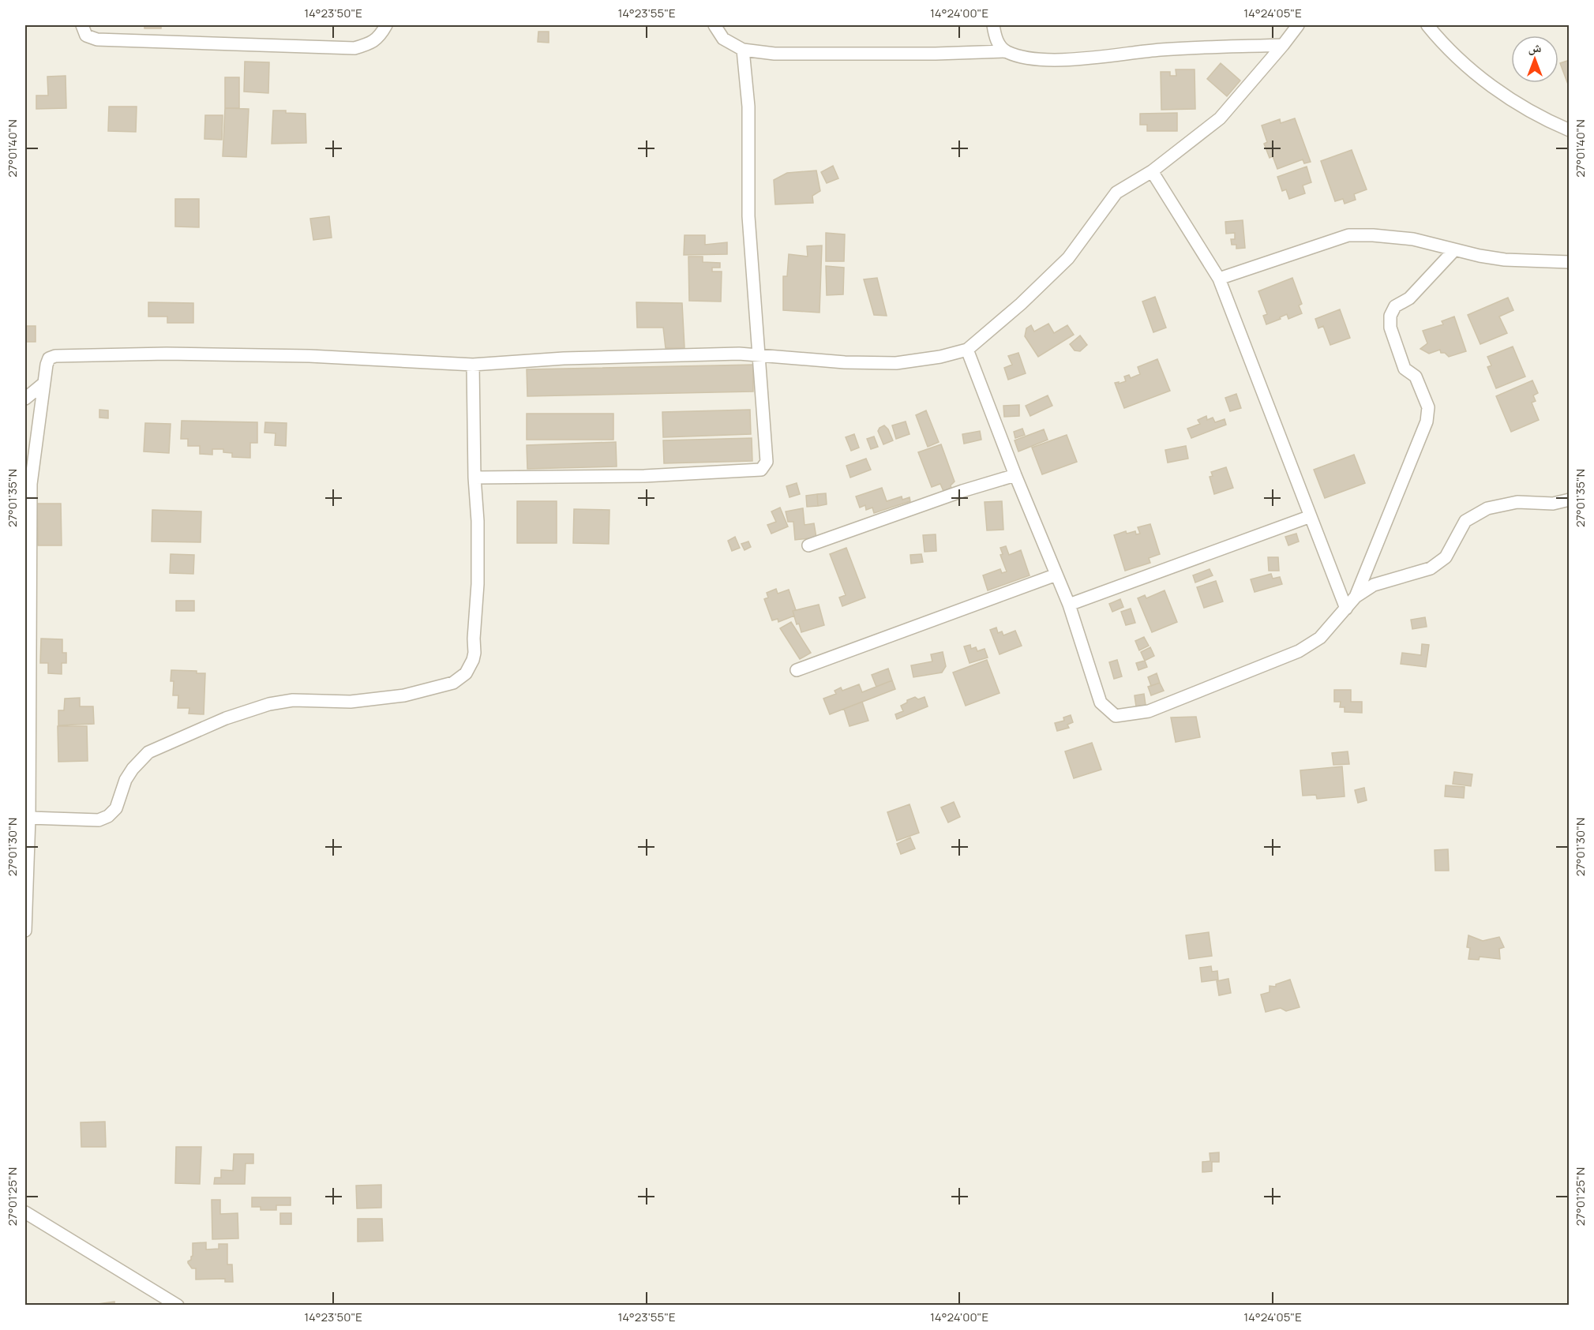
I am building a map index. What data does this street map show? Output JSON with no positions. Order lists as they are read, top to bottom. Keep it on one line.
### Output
{"north":"top","coordinates":["14°23'50\"E","14°23'55\"E","14°24'00\"E","14°24'05\"E","27°01'40\"N","27°01'35\"N","27°01'30\"N","27°01'25\"N"]}
